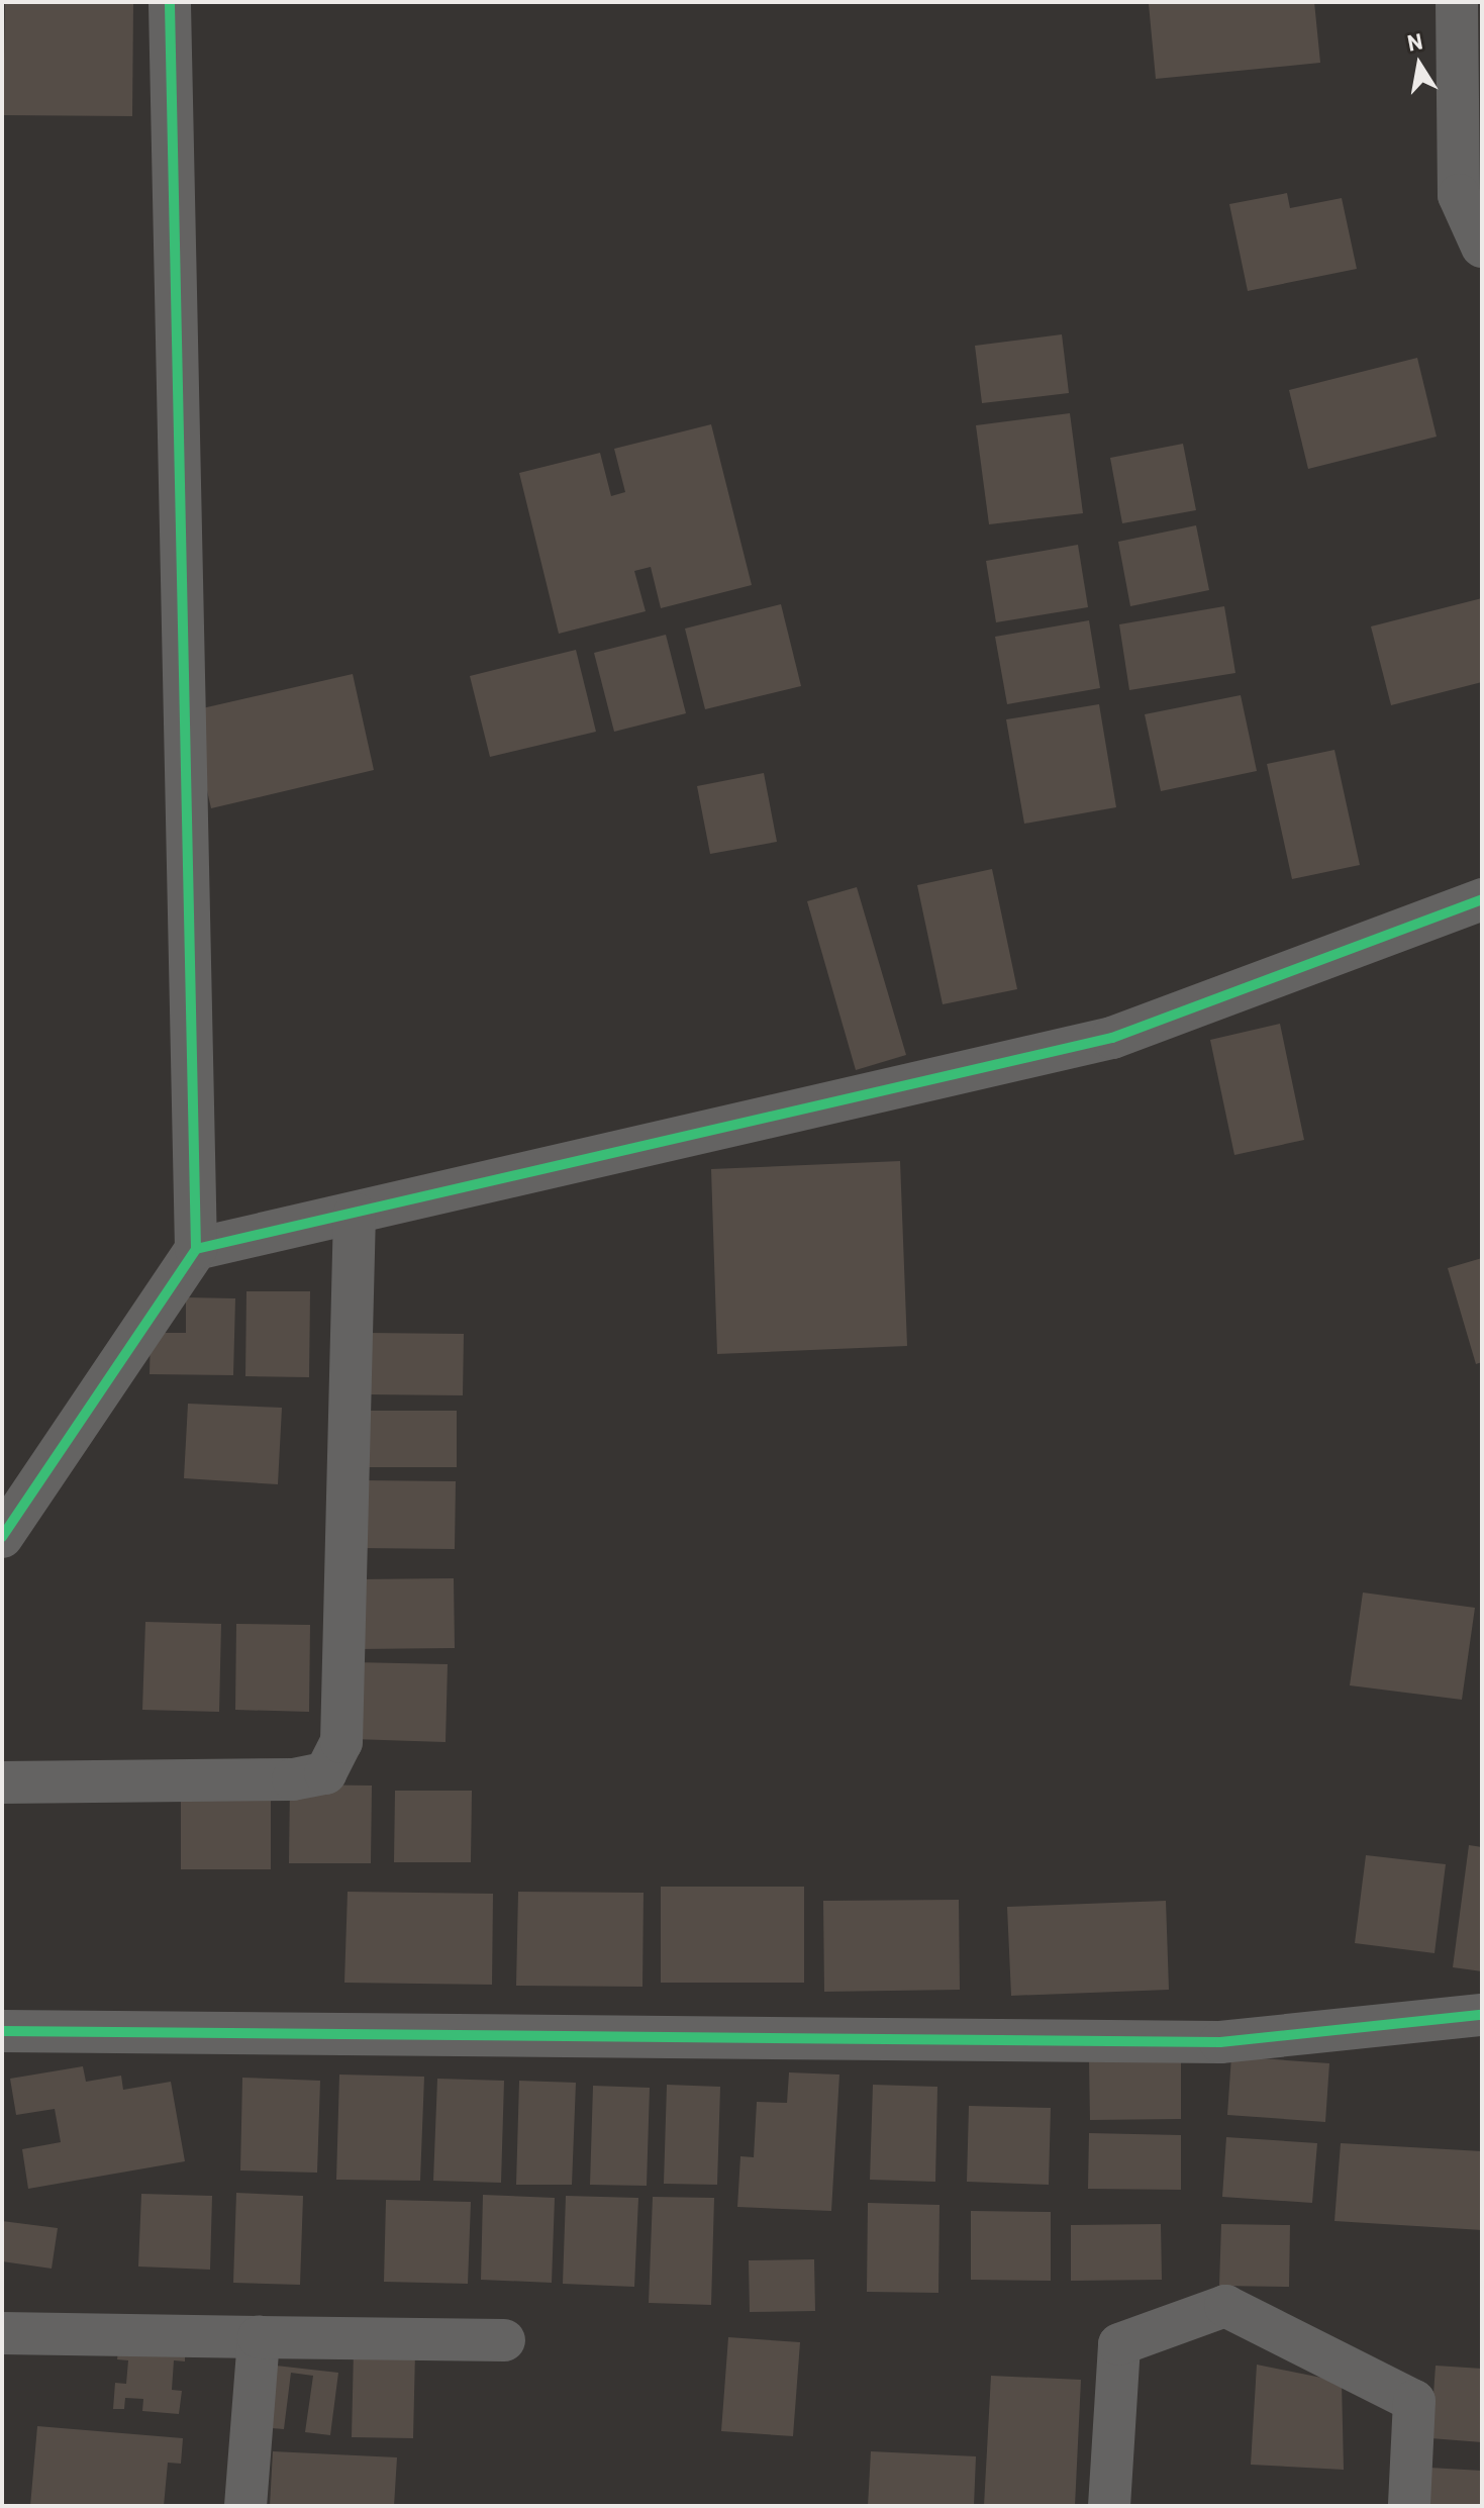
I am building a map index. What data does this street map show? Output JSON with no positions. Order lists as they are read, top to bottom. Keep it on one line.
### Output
{"north":"top"}
